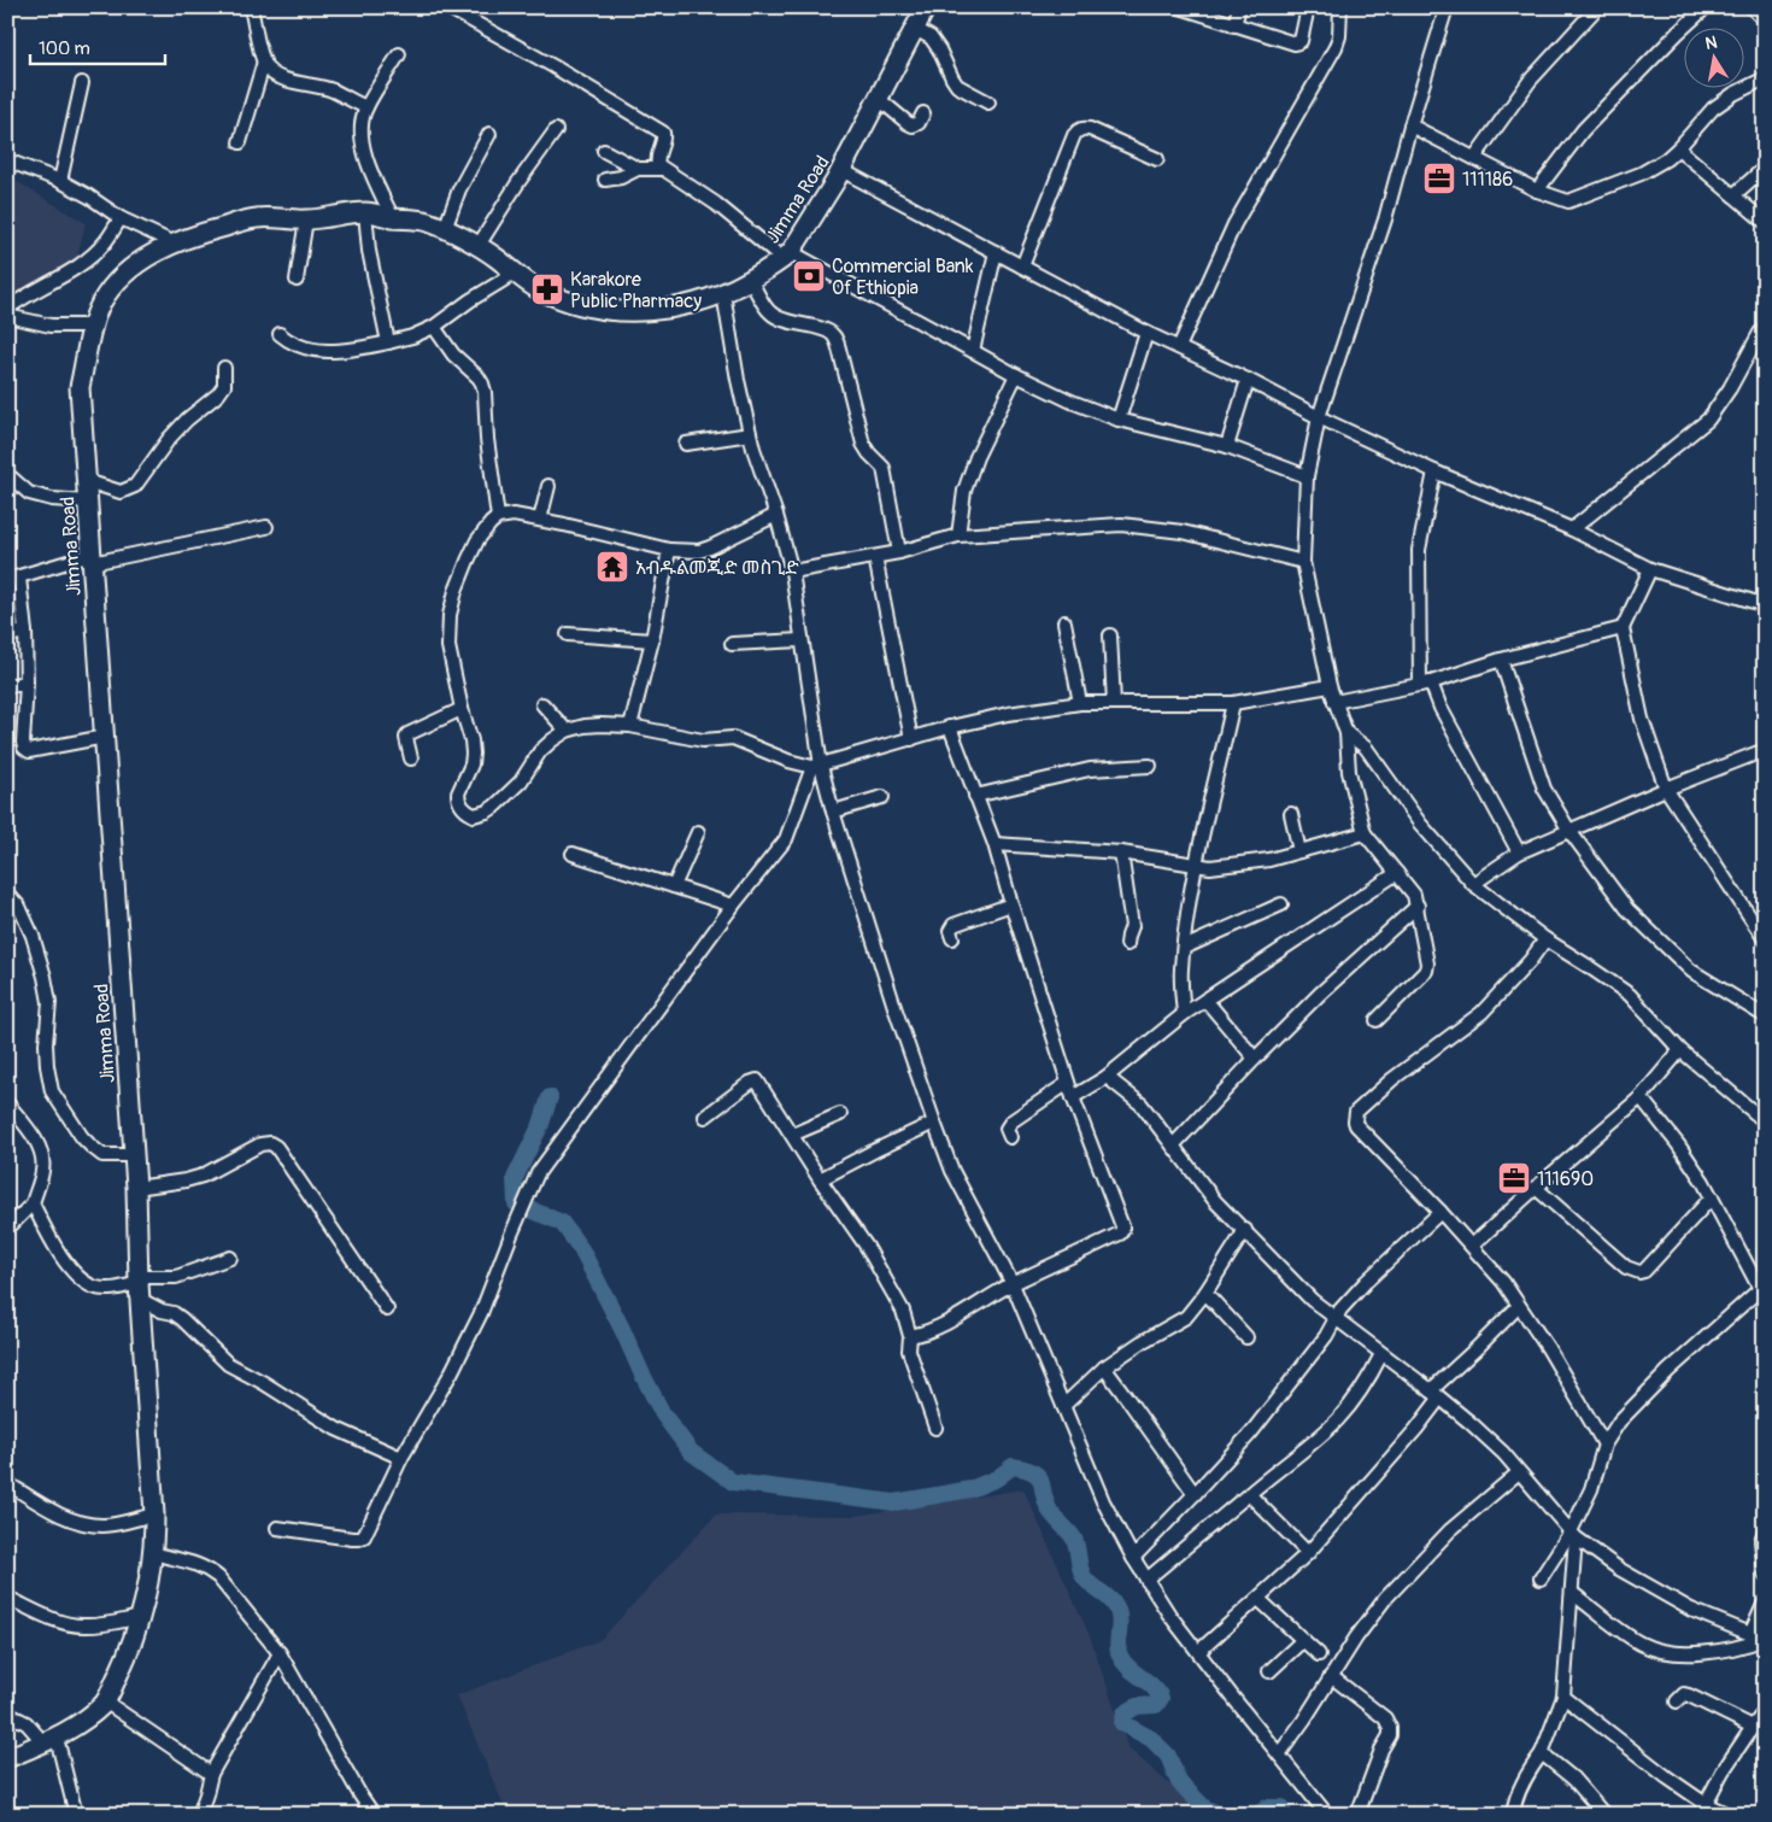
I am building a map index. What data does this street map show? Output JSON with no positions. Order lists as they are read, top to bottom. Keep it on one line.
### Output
{"streets":{"highway":["Jimma Road"]},"places":{"office":["111186","111690"],"bank":["Commercial Bank Of Ethiopia"],"pharmacy":["Karakore Public Pharmacy"],"temple":["አብዱልመጂድ መስጊድ"]},"scale_bar":"100 m","north":"top"}
